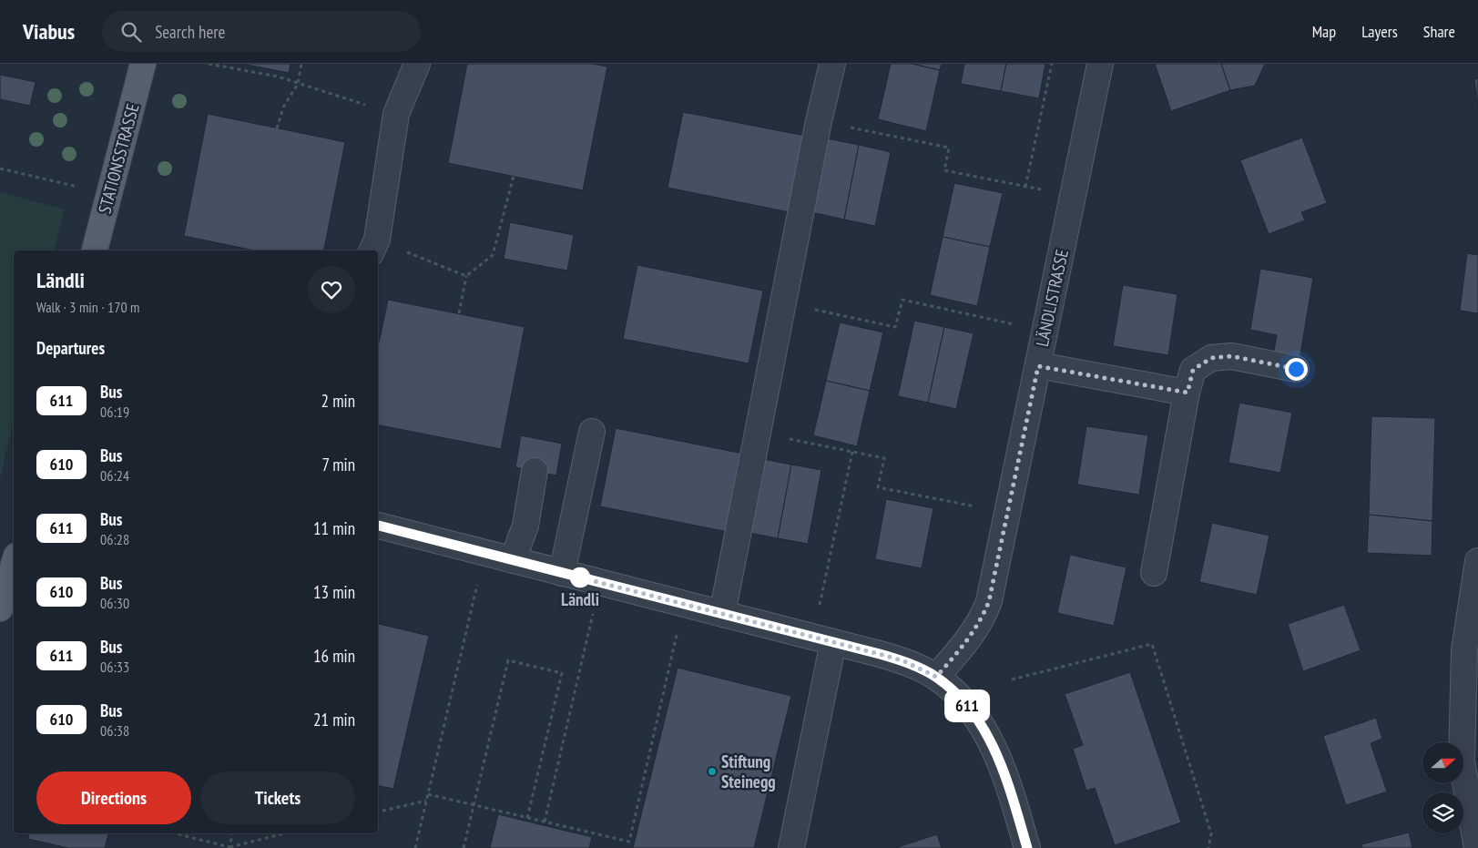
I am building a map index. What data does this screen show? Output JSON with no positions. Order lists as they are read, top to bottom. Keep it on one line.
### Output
{"streets":{"main road":["STATIONSSTRASSE"],"street":["LÄNDLISTRASSE"]},"places":["Ländli","Stiftung Steinegg"],"lines":["bus line 611"],"north":"right","page":{"header":"Viabus","search":"Search here","nav":["Map","Layers","Share"],"on_map":"611","heading":[["Ländli","Walk · 3 min · 170 m"],"Departures"],"list":[{"mark":"611","name":"Bus","note":"06:19","value":"2 min"},{"mark":"610","name":"Bus","note":"06:24","value":"7 min"},{"mark":"611","name":"Bus","note":"06:28","value":"11 min"},{"mark":"610","name":"Bus","note":"06:30","value":"13 min"},{"mark":"611","name":"Bus","note":"06:33","value":"16 min"},{"mark":"610","name":"Bus","note":"06:38","value":"21 min"}],"buttons":["Directions","Tickets"]}}
